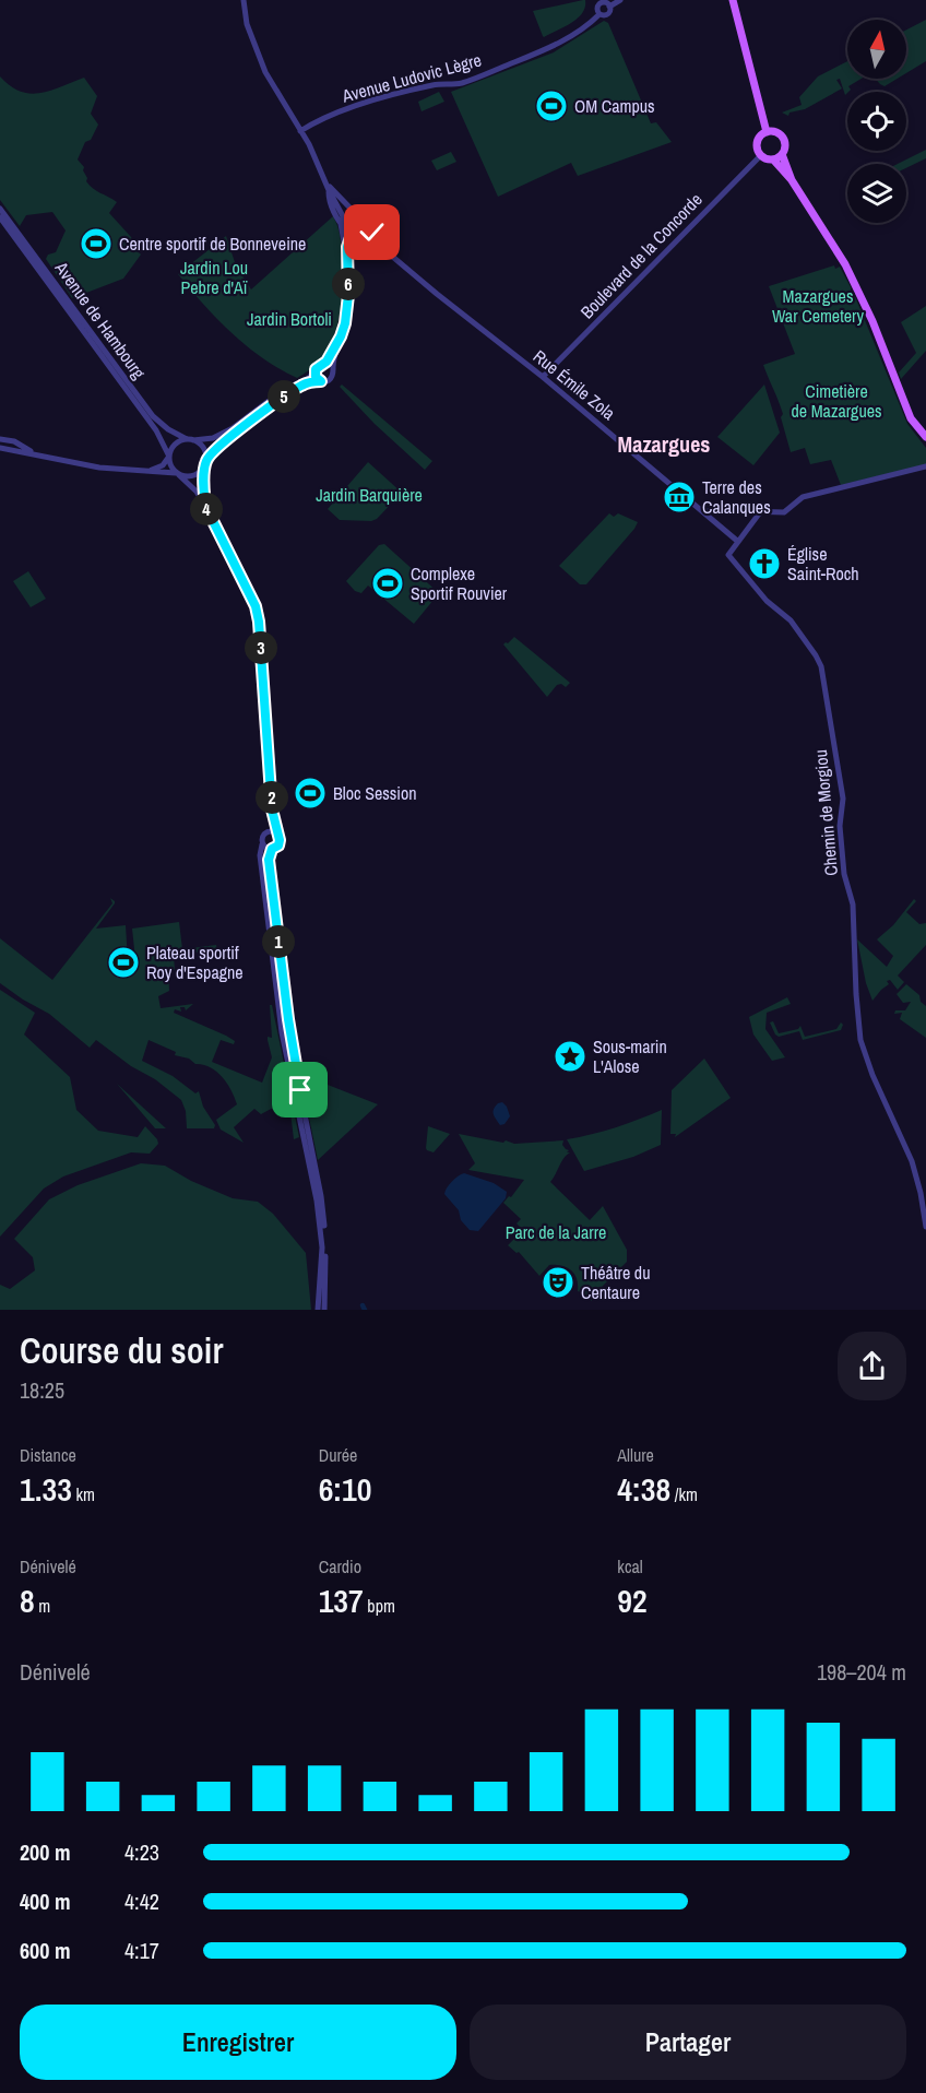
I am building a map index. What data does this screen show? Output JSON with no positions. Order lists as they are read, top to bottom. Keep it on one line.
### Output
{"streets":{"street":["Avenue Ludovic Lègre","Boulevard de la Concorde","Avenue de Hambourg","Rue Émile Zola","Chemin de Morgiou"]},"crossings":[["Boulevard de la Concorde","Rue Émile Zola"],["Rue Émile Zola","Chemin de Morgiou"]],"districts":["Mazargues"],"parks":["Jardin Lou Pebre d'Aï","Mazargues War Cemetery","Jardin Bortoli","Cimetière de Mazargues","Jardin Barquière","Parc de la Jarre"],"places":{"sports":["OM Campus","Centre sportif de Bonneveine","Complexe Sportif Rouvier","Bloc Session","Plateau sportif Roy d'Espagne"],"museum":["Terre des Calanques"],"church":["Église Saint-Roch"],"place":["Sous-marin L'Alose"],"theatre":["Théâtre du Centaure"]},"north":"top","page":{"pins":["6","5","4","3","2","1"],"heading":["Course du soir","18:25"],"stats":[["Distance","1.33 km"],["Durée","6:10"],["Allure","4:38 /km"],["Dénivelé","8 m"],["Cardio","137 bpm"],["kcal","92"]],"chart":["Dénivelé","198–204 m"],"list":[{"name":"200 m","note":"4:23"},{"name":"400 m","note":"4:42"},{"name":"600 m","note":"4:17"}],"buttons":["Enregistrer","Partager"]}}
